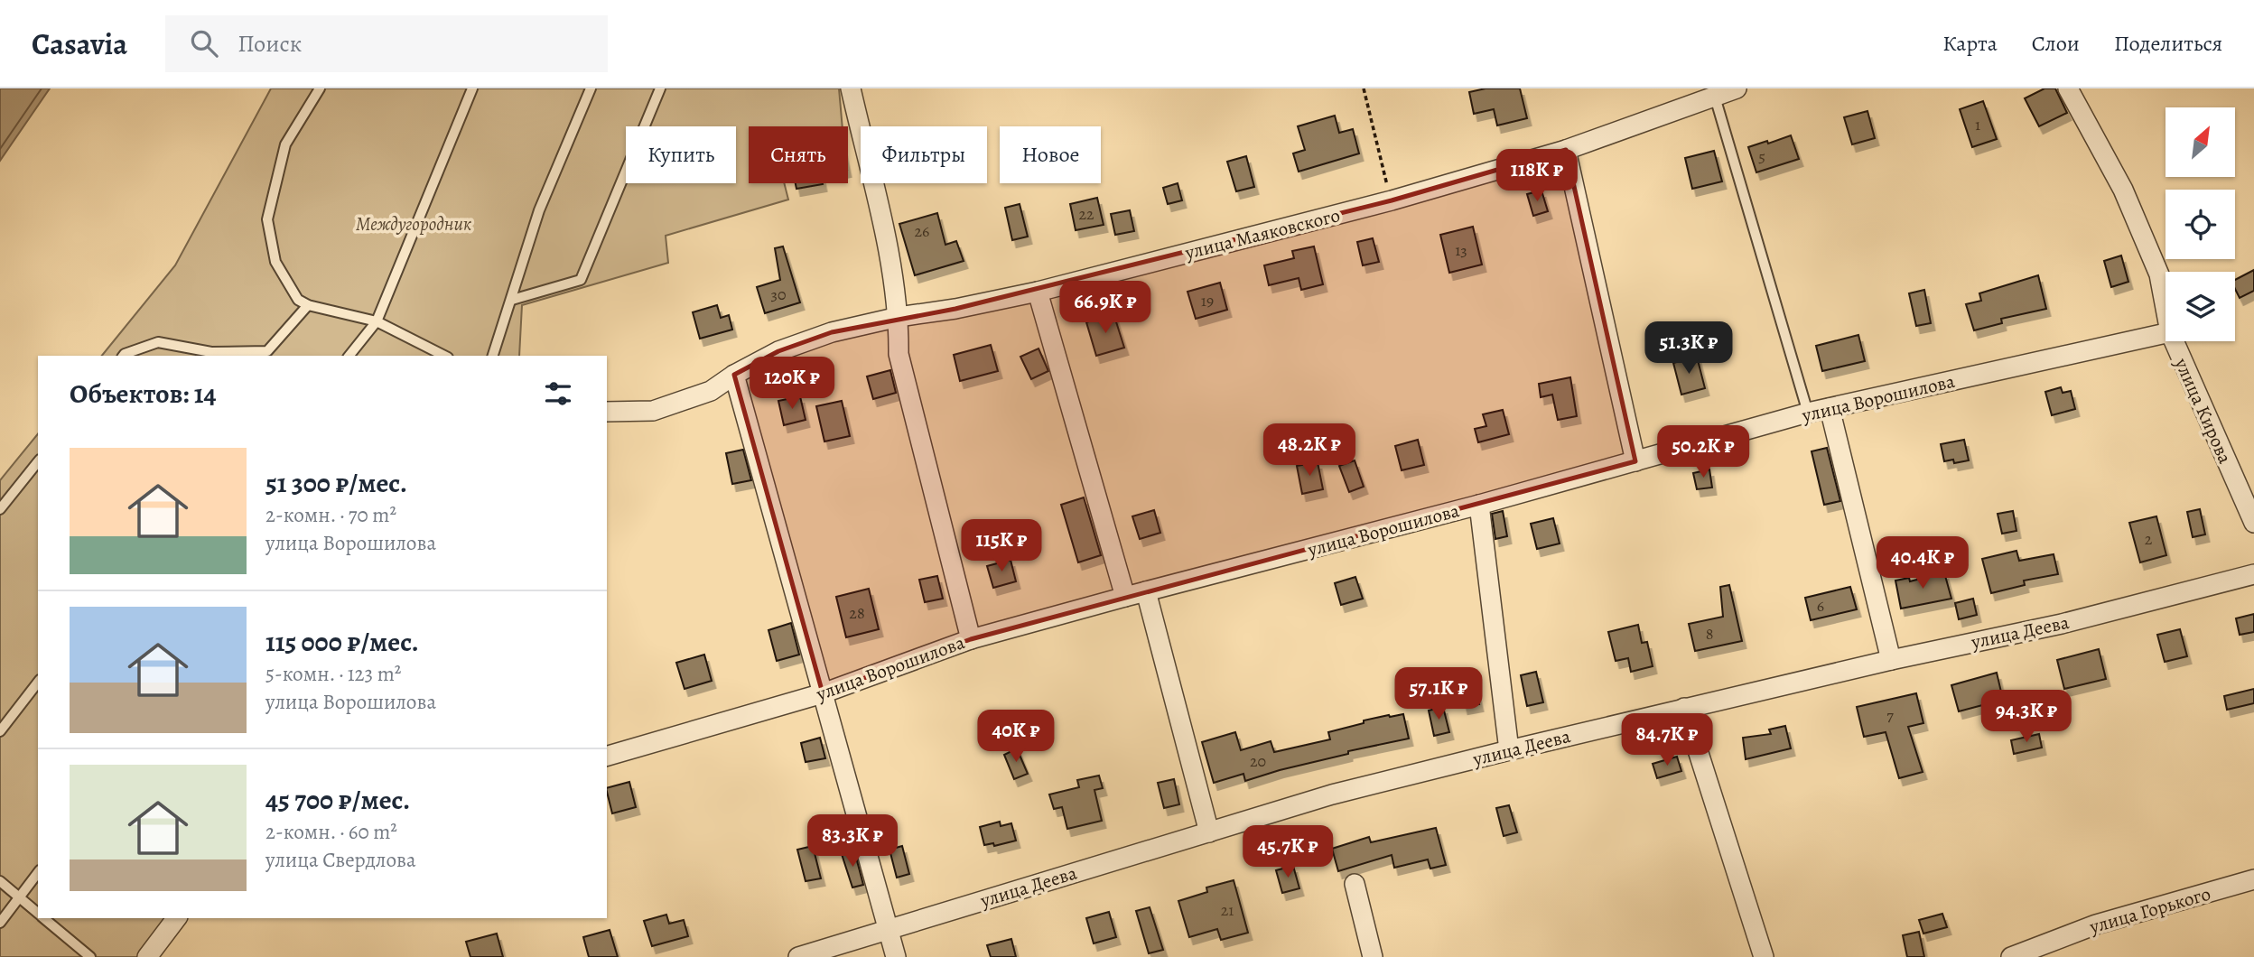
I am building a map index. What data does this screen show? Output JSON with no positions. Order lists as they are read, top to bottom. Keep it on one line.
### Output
{"streets":{"street":["улица Маяковского","улица Ворошилова","улица Кирова","улица Деева","улица Горького"]},"parks":["Междугородник"],"house_numbers":["1","5","22","26","13","30","19","2","6","28","8","7","20","21"],"north":"top right","page":{"header":"Casavia","search":"Поиск","nav":["Карта","Слои","Поделиться"],"chip":["Купить","Снять","Фильтры","Новое"],"price":["118K ₽","66.9K ₽","51.3K ₽","120K ₽","48.2K ₽","50.2K ₽","115K ₽","40.4K ₽","57.1K ₽","94.3K ₽","40K ₽","84.7K ₽","83.3K ₽","45.7K ₽"],"heading":"Объектов: 14","list":[{"name":"51 300 ₽/мес.","note":"2-комн. · 70 m² · улица Ворошилова"},{"name":"115 000 ₽/мес.","note":"5-комн. · 123 m² · улица Ворошилова"},{"name":"45 700 ₽/мес.","note":"2-комн. · 60 m² · улица Свердлова"}]}}
